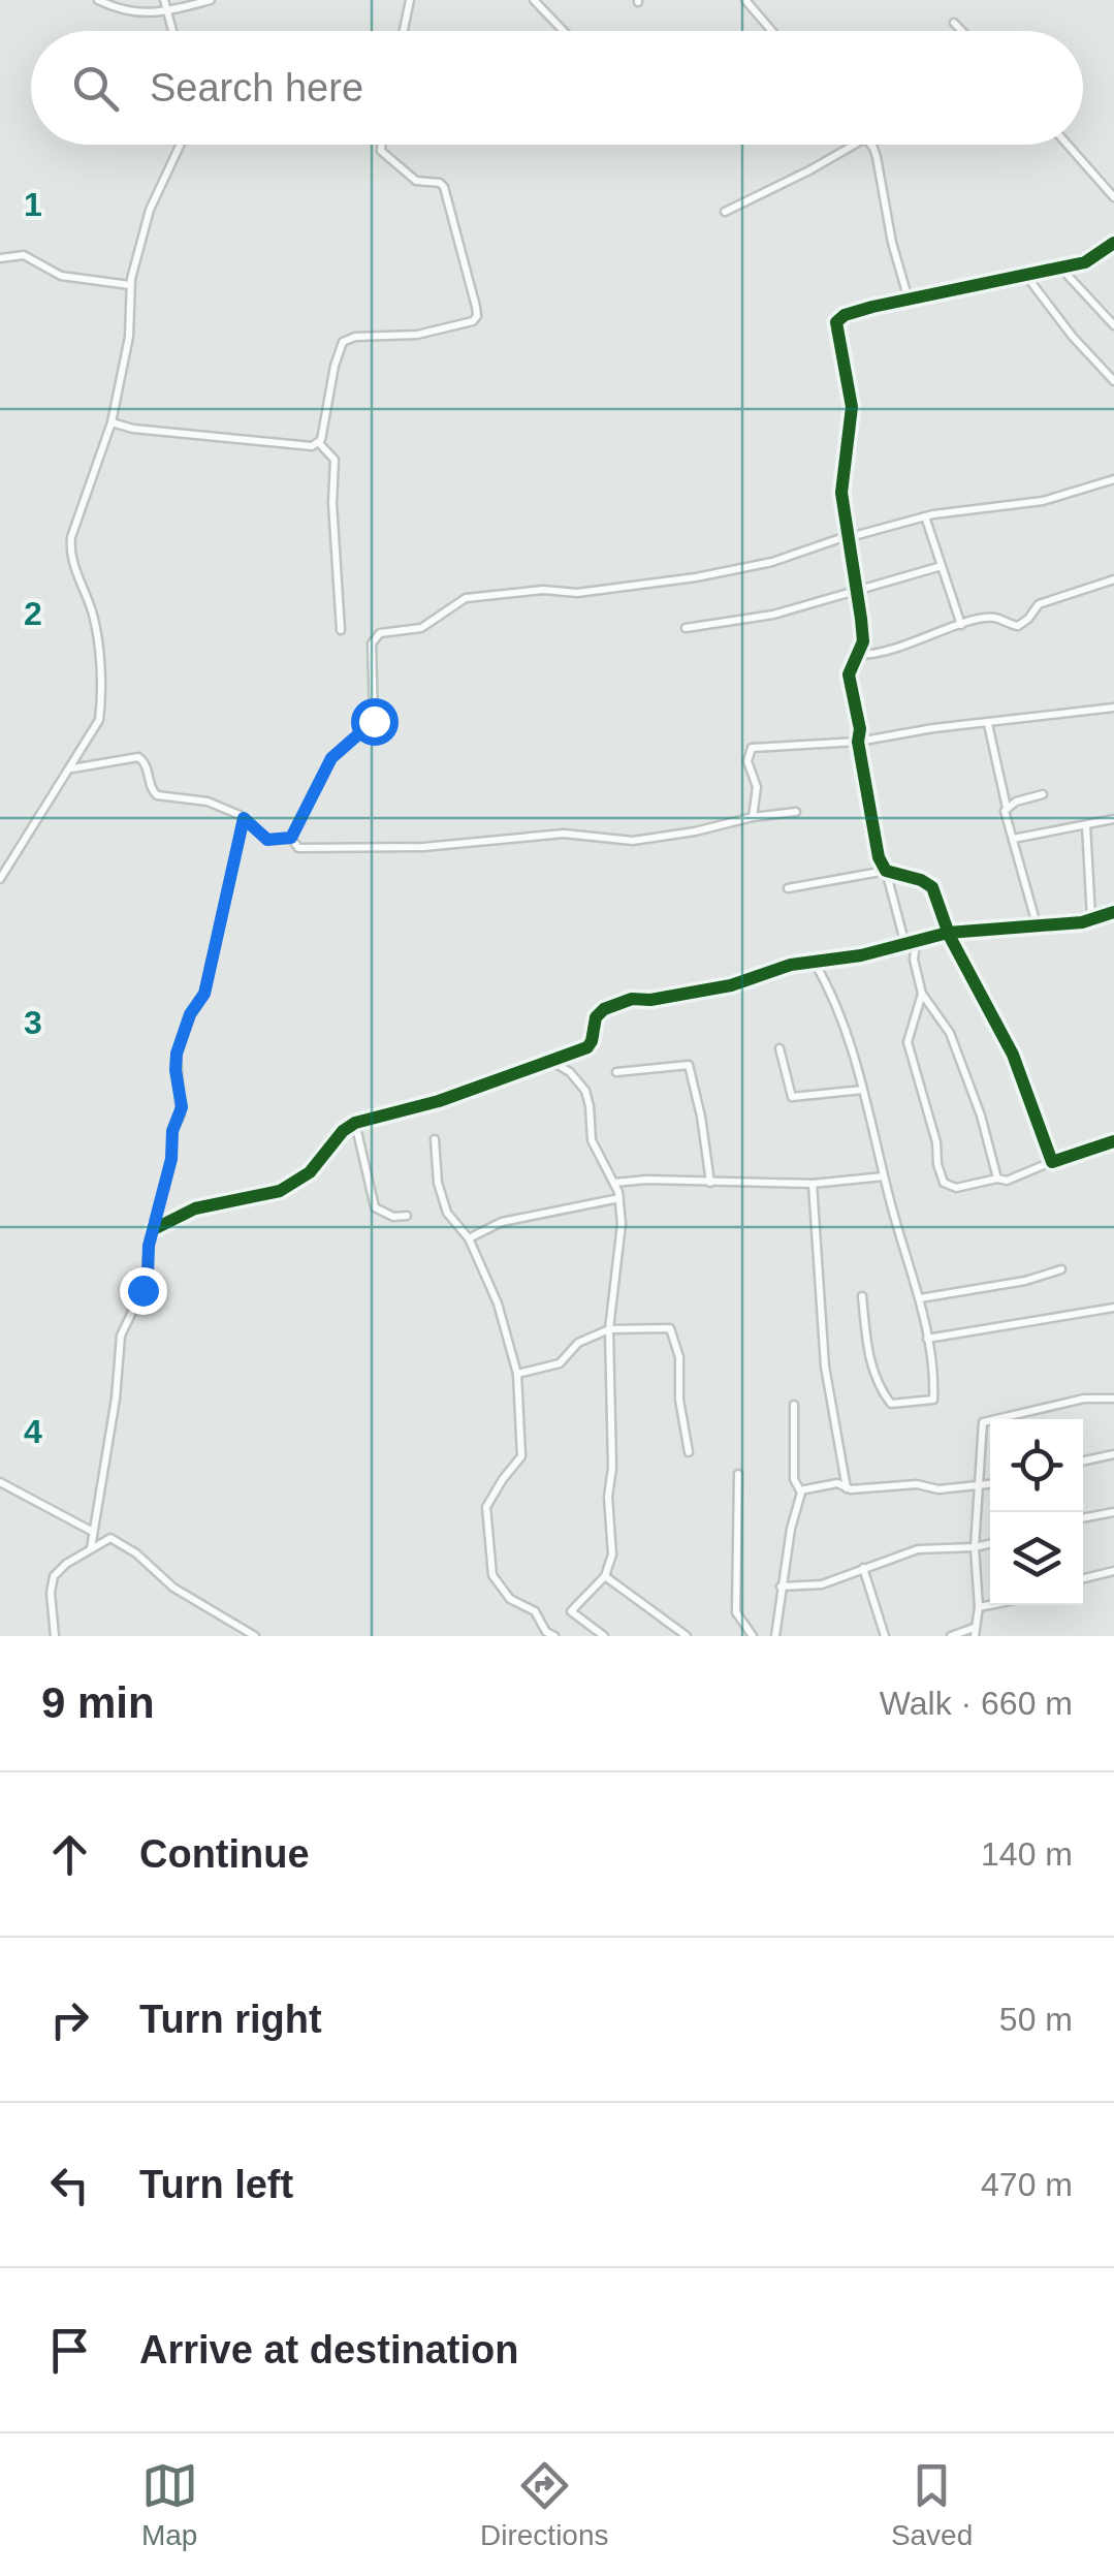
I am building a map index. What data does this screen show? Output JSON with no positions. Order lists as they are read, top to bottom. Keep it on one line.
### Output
{"page":{"search":"Search here","heading":["9 min","Walk · 660 m"],"list":[["Continue","140 m"],["Turn right","50 m"],["Turn left","470 m"],"Arrive at destination"],"nav":["Map","Directions","Saved"]},"grid":{"rows":["1","2","3","4"]}}
